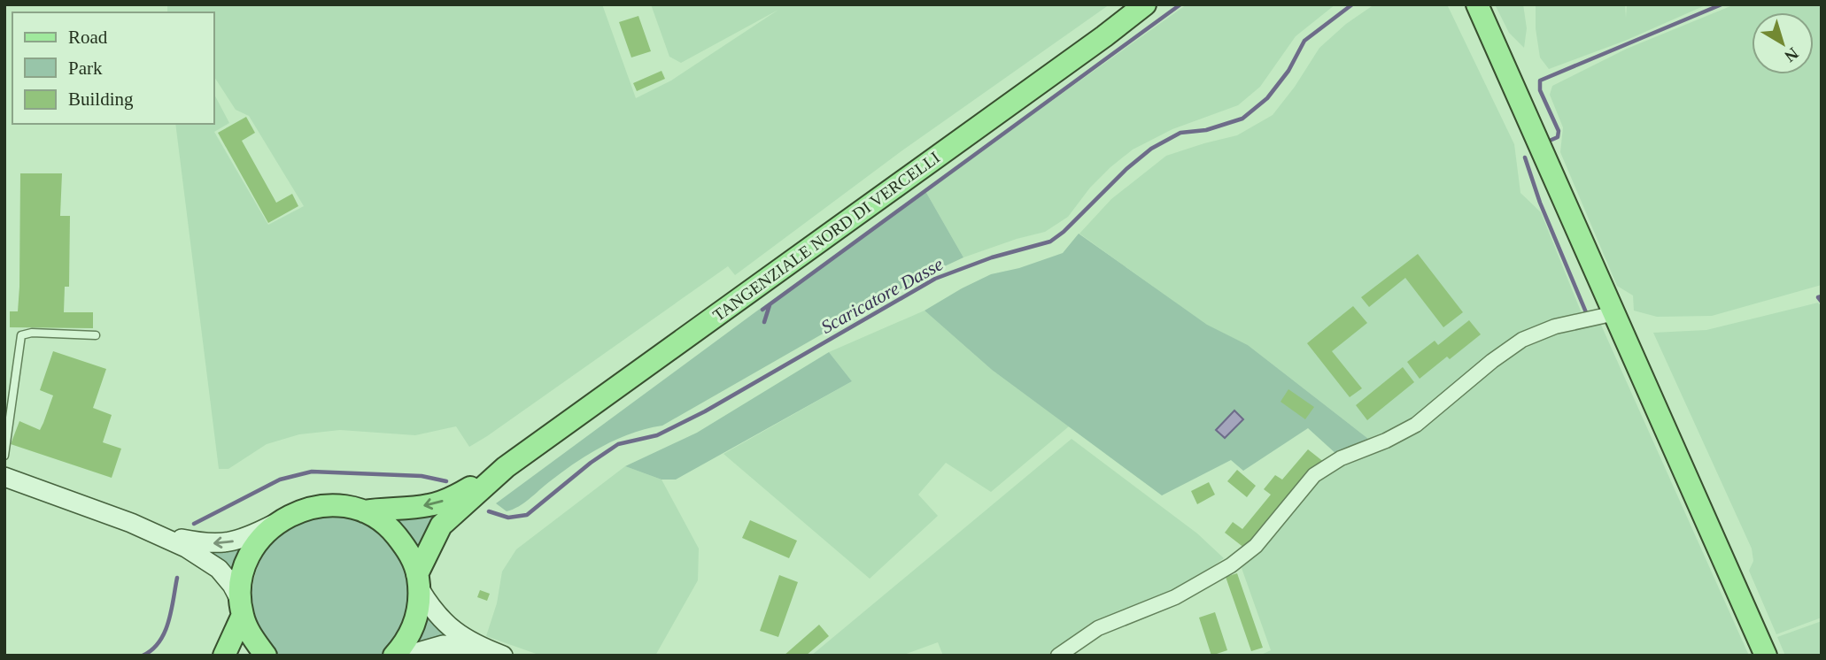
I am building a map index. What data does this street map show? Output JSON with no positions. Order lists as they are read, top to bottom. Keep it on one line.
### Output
{"streets":{"main road":["TANGENZIALE NORD DI VERCELLI"]},"water":["Scaricatore Dasse"],"legend":["Road","Park","Building"],"north":"bottom right"}
